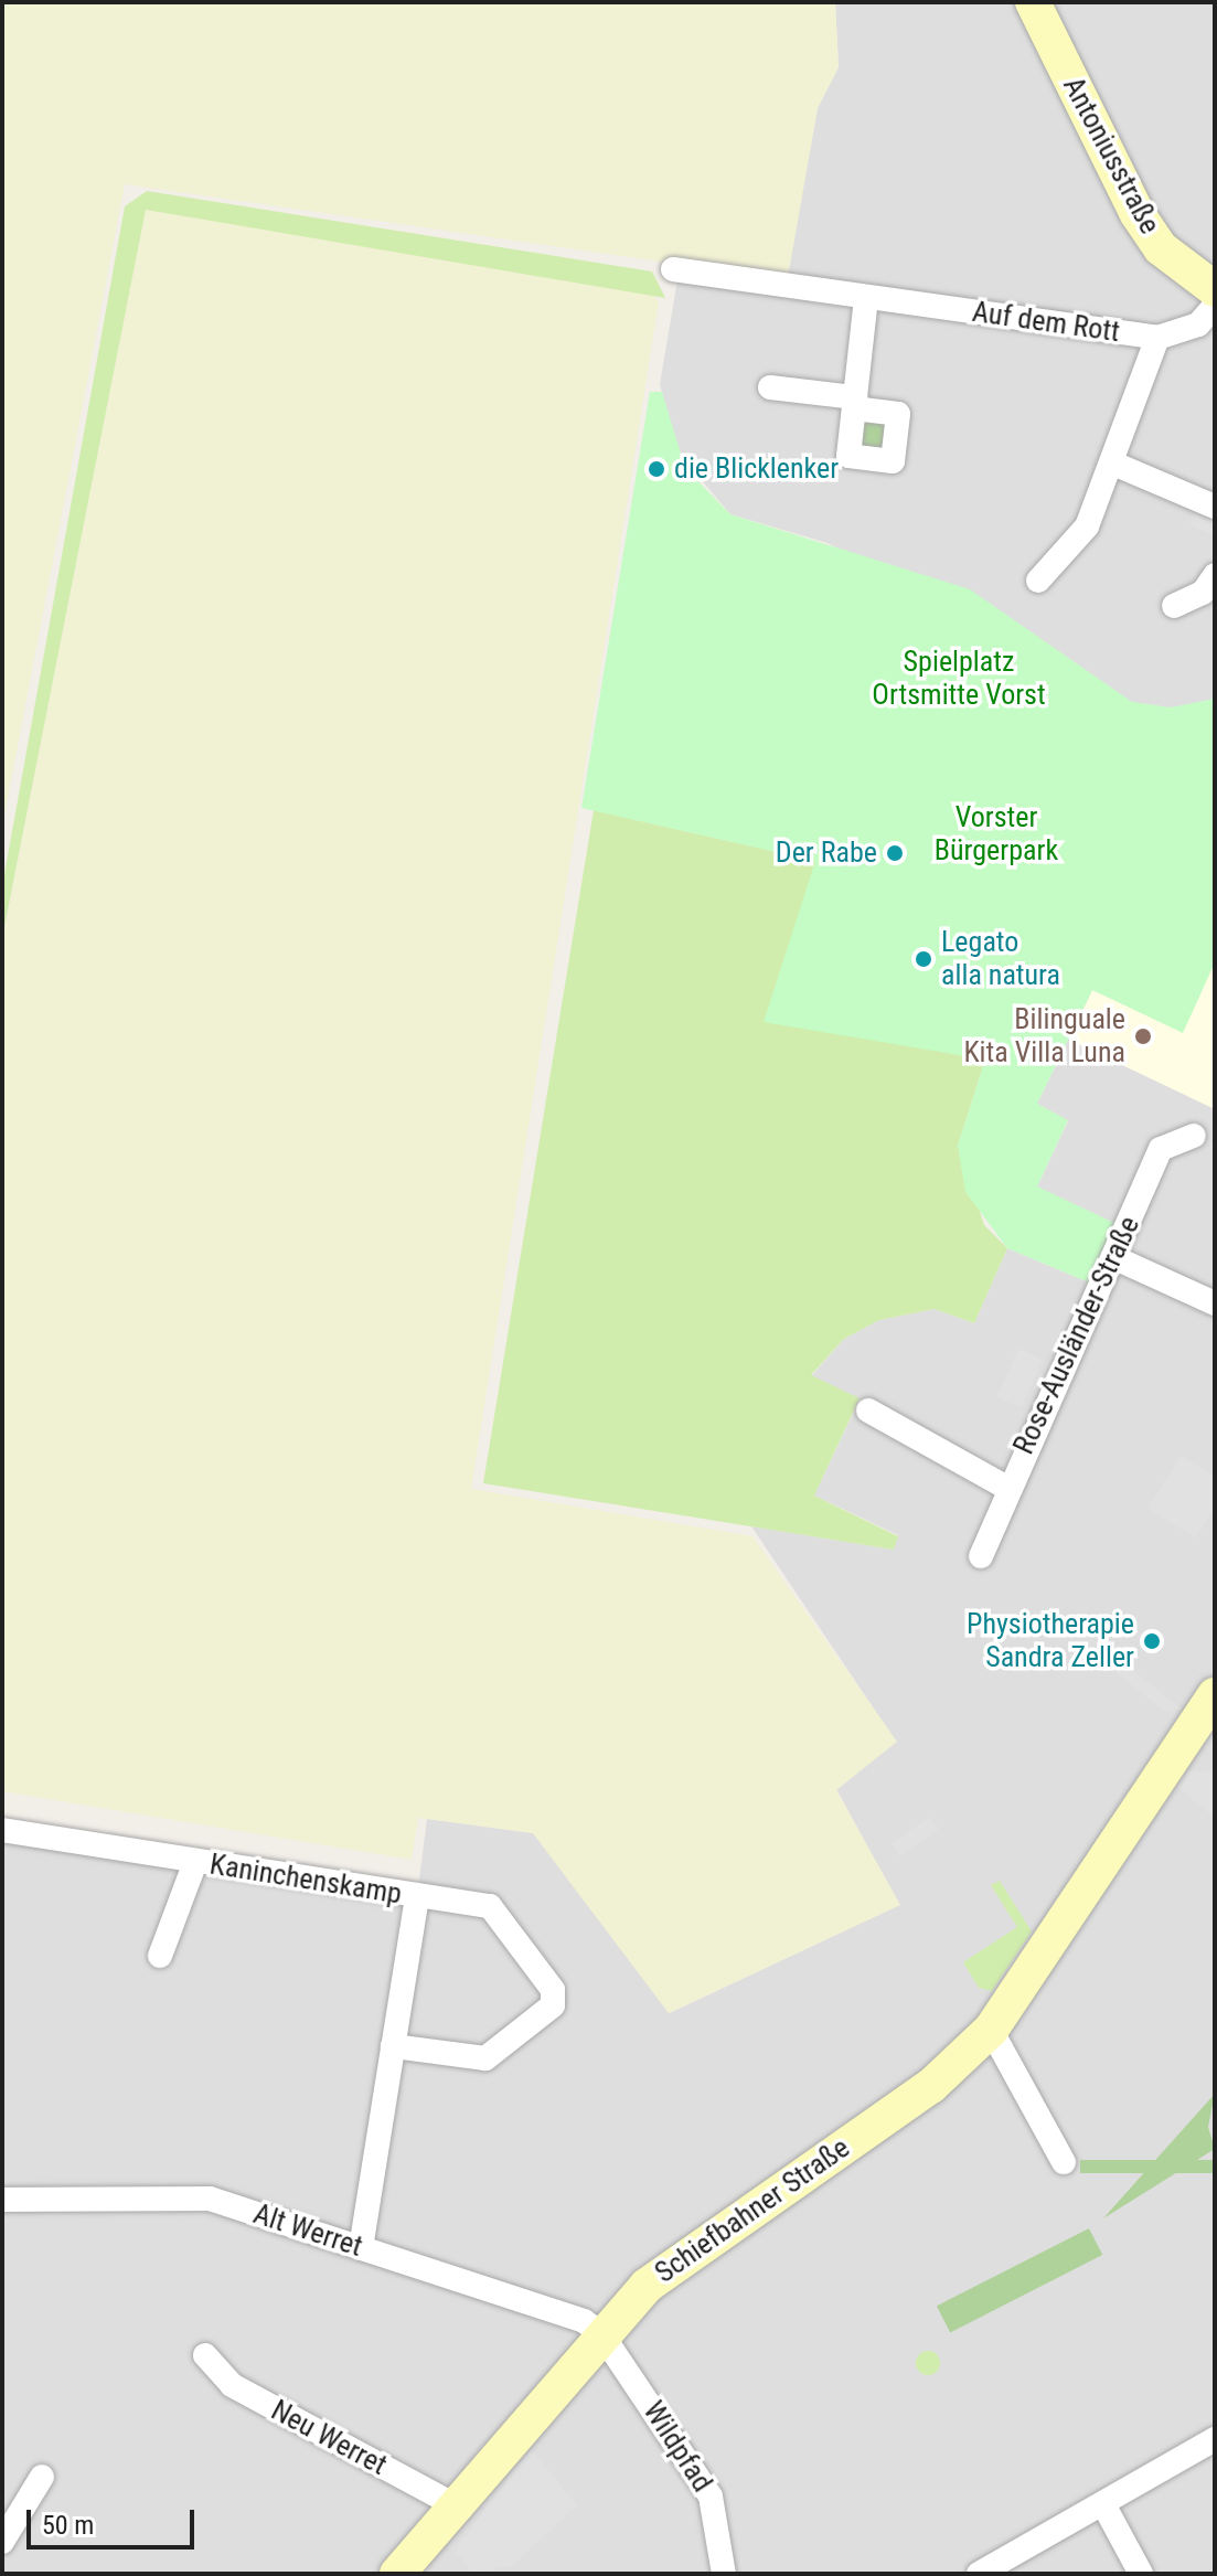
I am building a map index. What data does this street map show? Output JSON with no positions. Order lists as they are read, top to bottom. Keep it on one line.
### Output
{"streets":{"street":["Antoniusstraße","Auf dem Rott","Rose-Ausländer-Straße","Kaninchenskamp","Schiefbahner Straße","Alt Werret","Neu Werret","Wildpfad"]},"crossings":[["Schiefbahner Straße","Alt Werret"],["Schiefbahner Straße","Neu Werret"],["Schiefbahner Straße","Wildpfad"],["Alt Werret","Wildpfad"]],"parks":["Spielplatz Ortsmitte Vorst","Vorster Bürgerpark"],"places":["die Blicklenker","Der Rabe","Legato alla natura","Bilinguale Kita Villa Luna","Physiotherapie Sandra Zeller"],"scale_bar":"50 m"}
